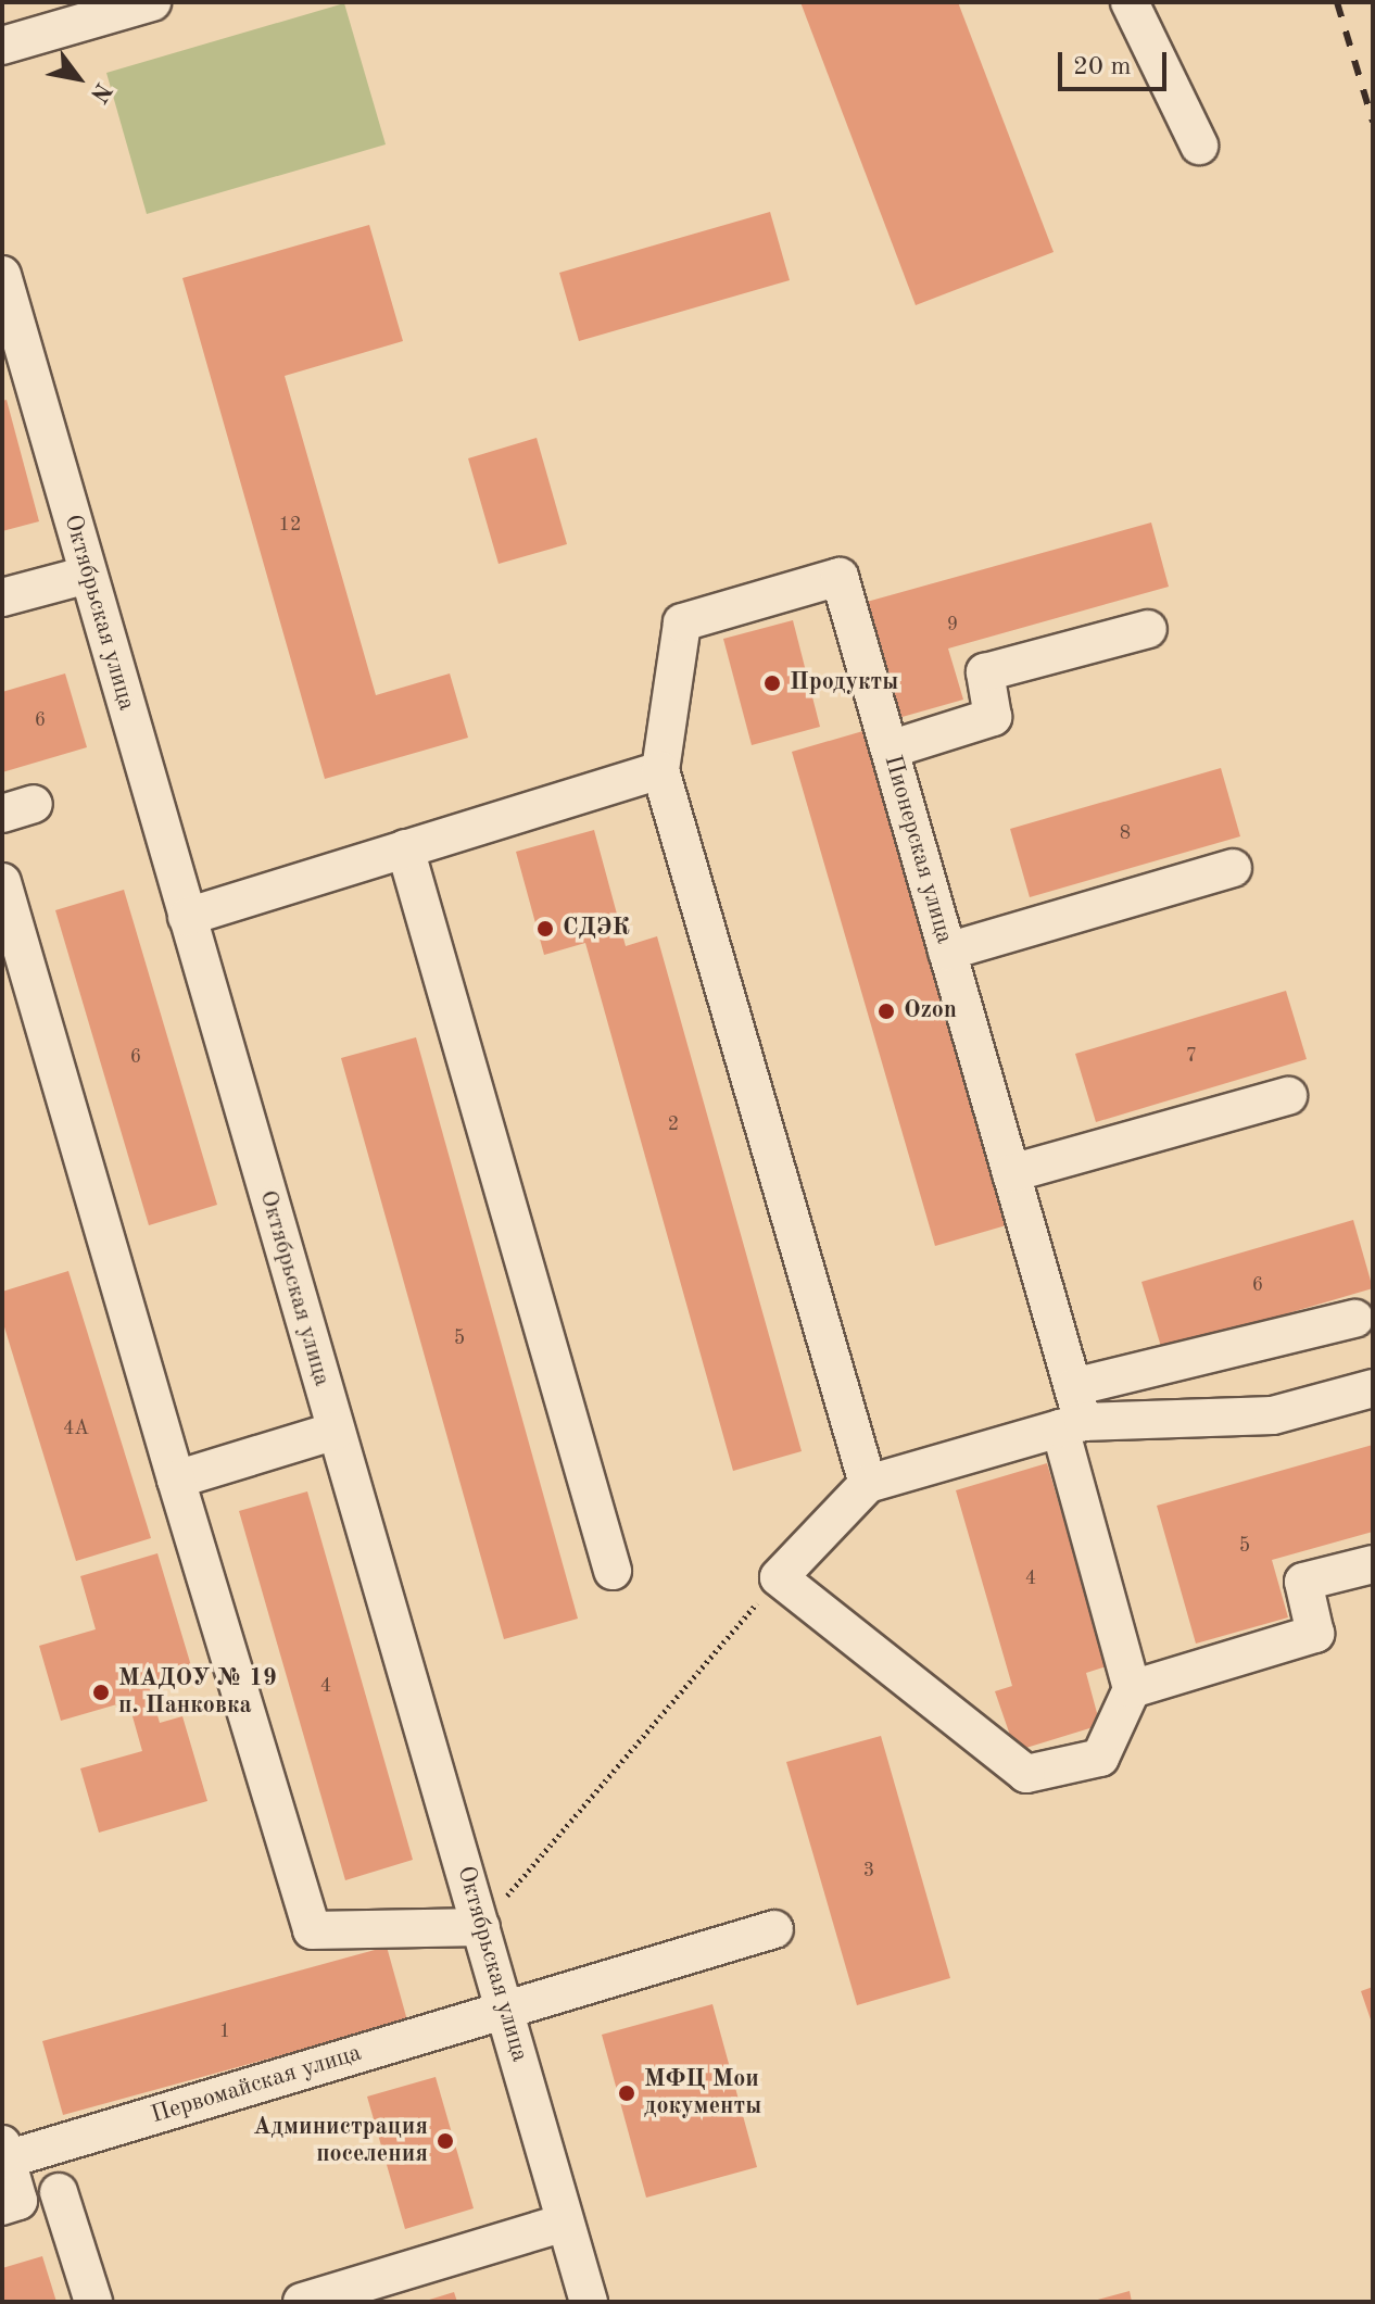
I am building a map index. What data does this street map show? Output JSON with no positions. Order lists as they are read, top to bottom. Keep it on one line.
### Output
{"streets":{"street":["Октябрьская улица","Пионерская улица","Первомайская улица"]},"crossings":[["Октябрьская улица","Первомайская улица"]],"places":["Продукты","СДЭК","Ozon","МАДОУ № 19 п. Панковка","МФЦ Мои документы","Администрация поселения"],"house_numbers":["12","9","6","8","7","6","2","6","5","4А","5","4","4","3","1"],"scale_bar":"20 m","north":"bottom right"}
